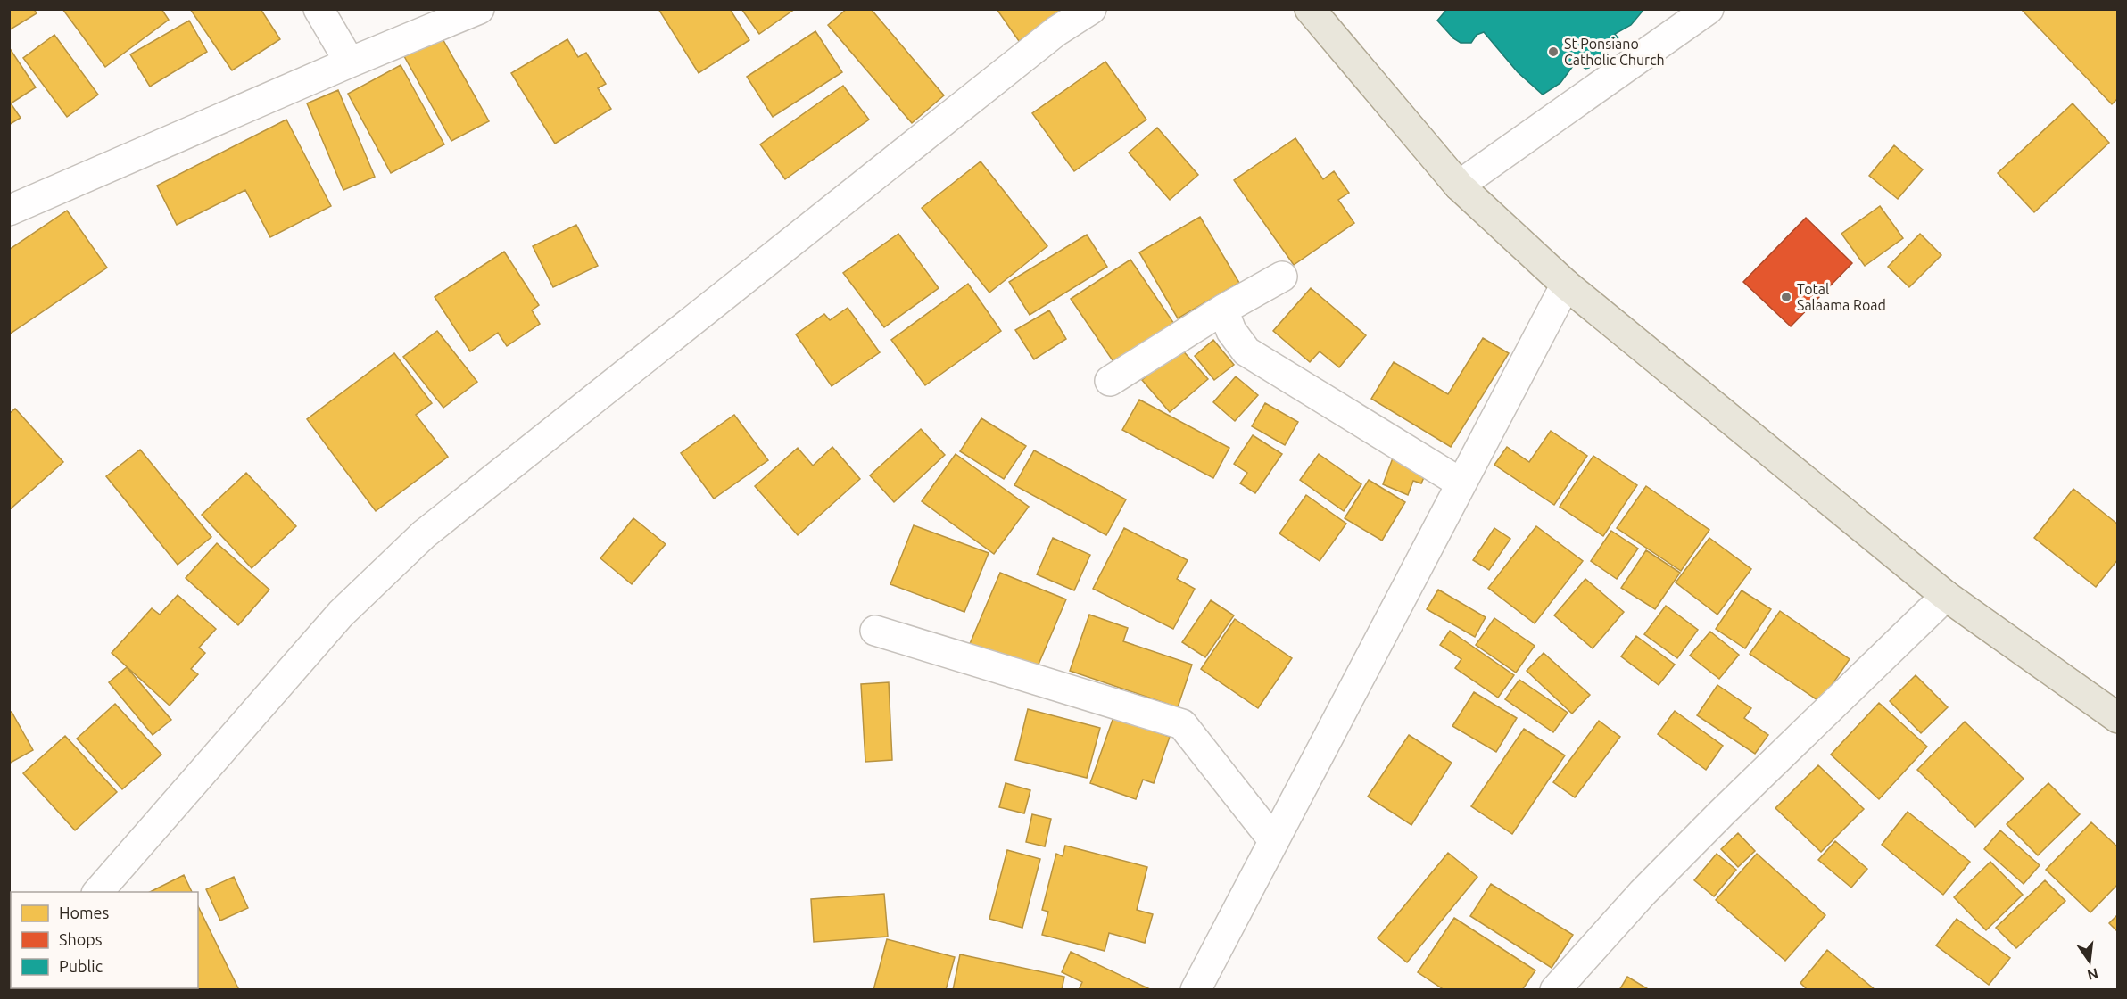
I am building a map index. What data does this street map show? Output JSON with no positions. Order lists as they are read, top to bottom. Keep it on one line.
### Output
{"places":["St Ponsiano Catholic Church","Total Salaama Road"],"legend":["Homes","Shops","Public"],"north":"bottom"}
